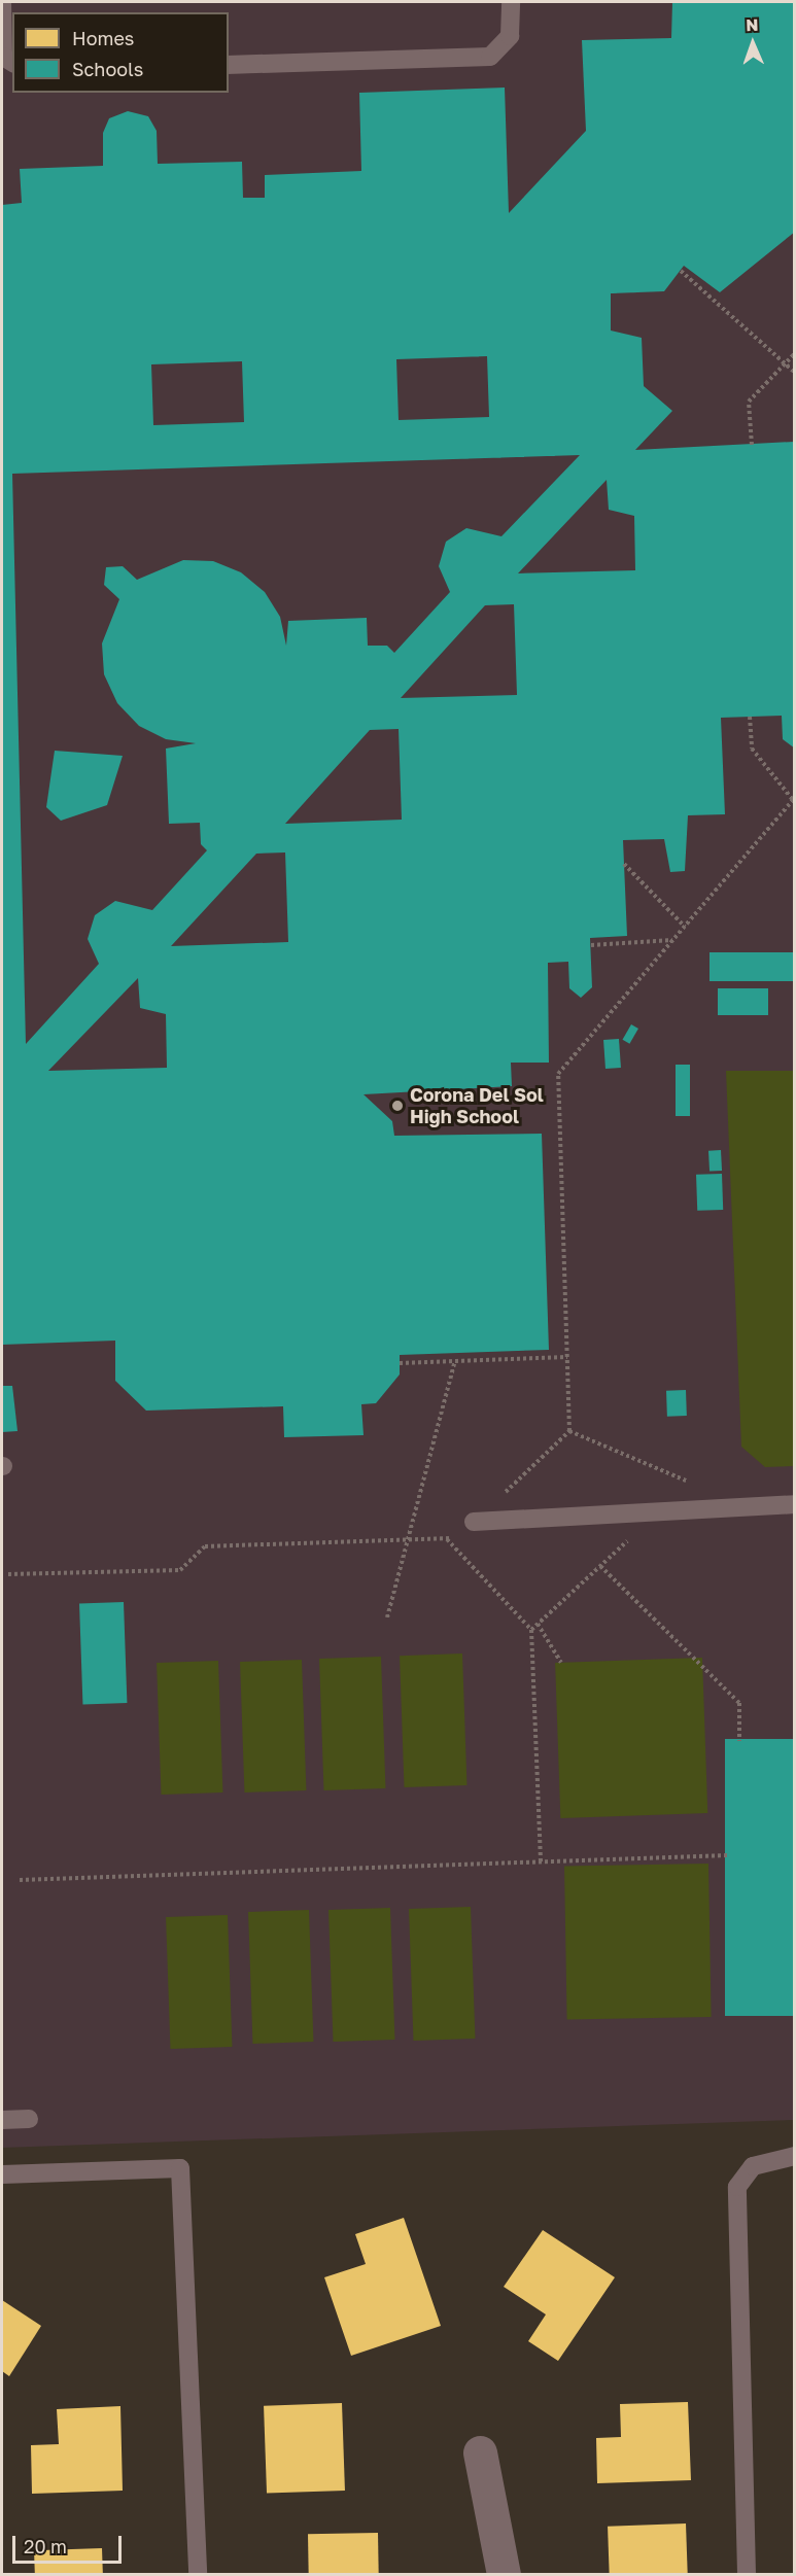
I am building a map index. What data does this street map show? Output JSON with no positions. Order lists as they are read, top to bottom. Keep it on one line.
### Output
{"places":["Corona Del Sol High School"],"legend":["Homes","Schools"],"scale_bar":"20 m","north":"top"}
